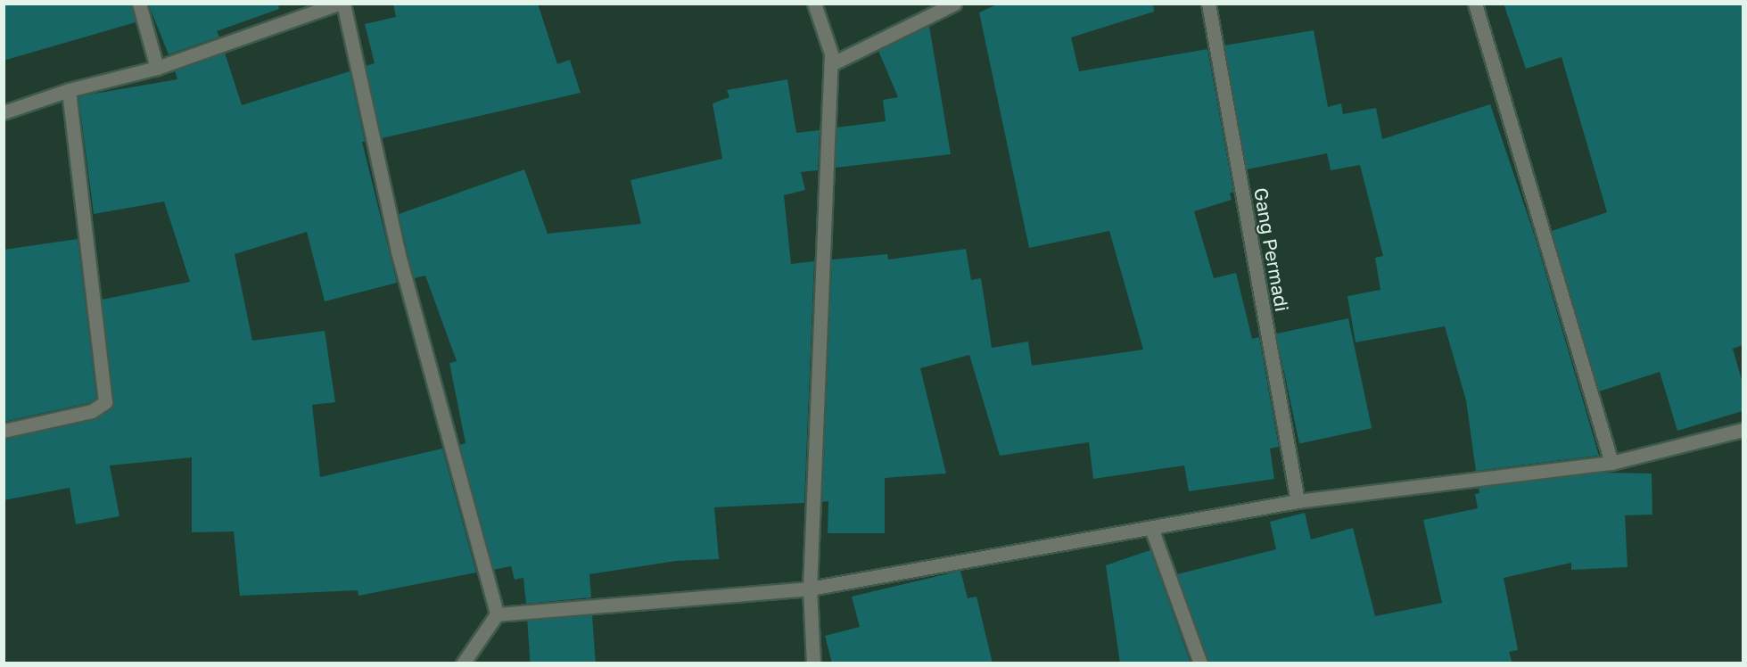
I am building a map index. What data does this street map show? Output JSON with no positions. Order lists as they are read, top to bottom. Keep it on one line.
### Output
{"streets":{"street":["Gang Permadi"]}}
